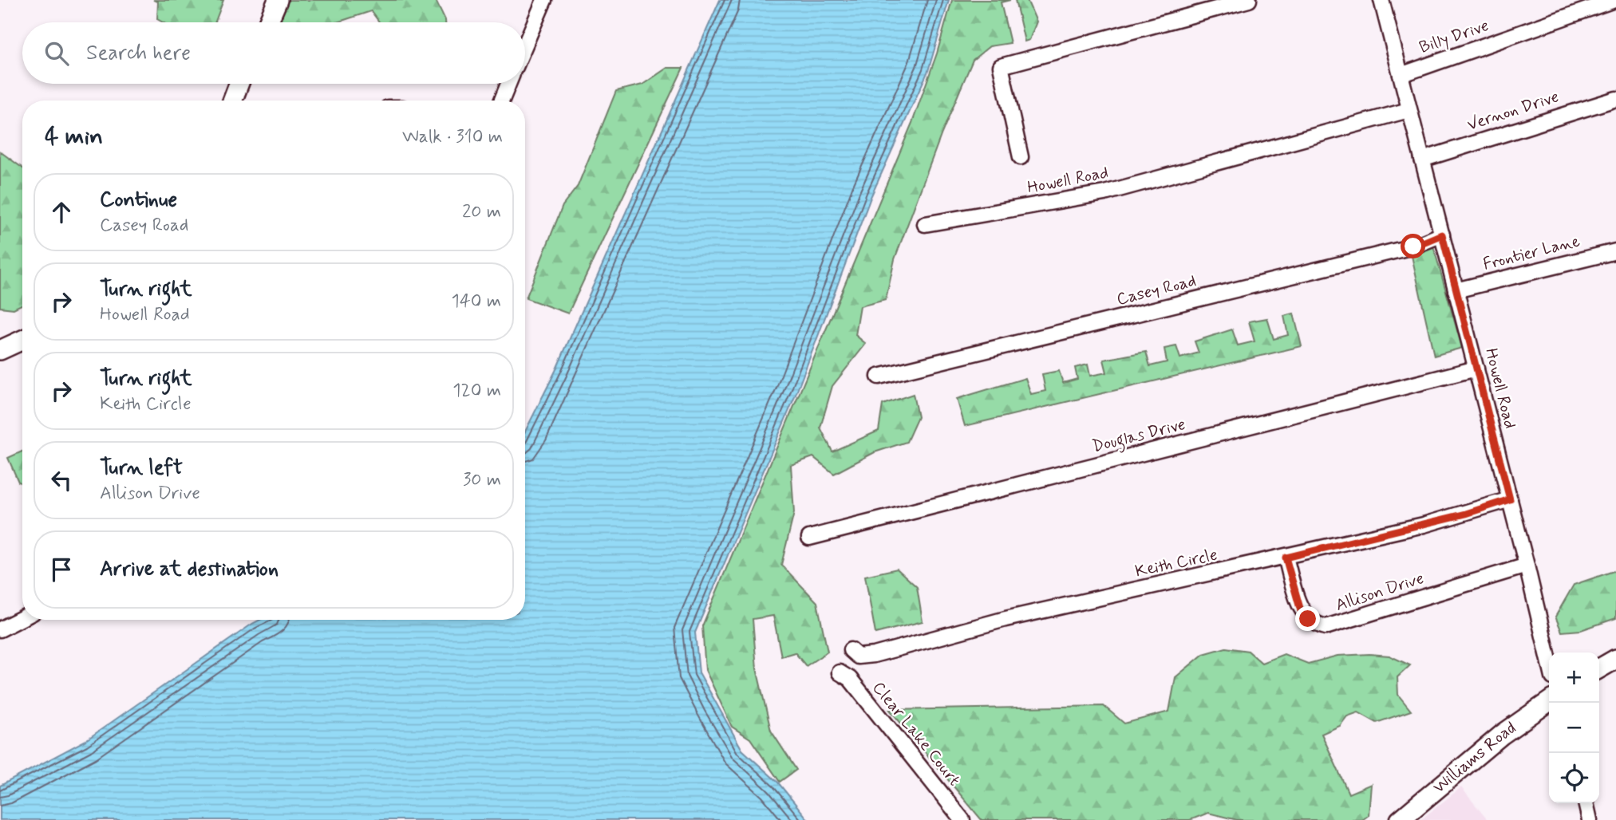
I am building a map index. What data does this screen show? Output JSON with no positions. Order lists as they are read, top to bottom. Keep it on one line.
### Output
{"streets":{"street":["Billy Drive","Vernon Drive","Howell Road","Frontier Lane","Casey Road","Douglas Drive","Keith Circle","Allison Drive","Clear Lake Court","Williams Road"]},"crossings":[["Billy Drive","Howell Road"],["Vernon Drive","Howell Road"],["Howell Road","Frontier Lane"],["Howell Road","Casey Road"],["Howell Road","Douglas Drive"],["Howell Road","Keith Circle"],["Howell Road","Allison Drive"],["Keith Circle","Allison Drive"]],"page":{"search":"Search here","heading":["4 min","Walk · 310 m"],"list":[["Continue","Casey Road","20 m"],["Turn right","Howell Road","140 m"],["Turn right","Keith Circle","120 m"],["Turn left","Allison Drive","30 m"],"Arrive at destination"],"map_buttons":["+","−"]}}
